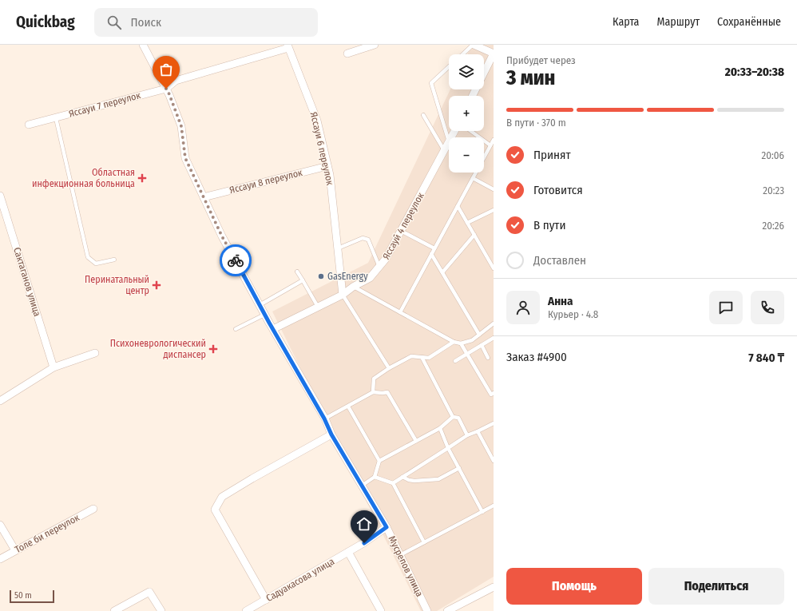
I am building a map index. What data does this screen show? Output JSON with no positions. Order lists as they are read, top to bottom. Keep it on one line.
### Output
{"streets":{"street":["Яссауи 7 переулок","Яссауи 6 переулок","Яссауи 8 переулок","Яссауй 4 переулок","Сактаганов улица","Толе би переулок","Мусрепов улица","Садуакасова улица"]},"crossings":[["Яссауи 7 переулок","Яссауи 6 переулок"],["Яссауи 7 переулок","Мусрепов улица"],["Яссауи 6 переулок","Яссауи 8 переулок"],["Яссауи 6 переулок","Яссауй 4 переулок"],["Яссауи 8 переулок","Мусрепов улица"],["Яссауй 4 переулок","Мусрепов улица"],["Мусрепов улица","Садуакасова улица"]],"places":{"health":["Областная инфекционная больница","Перинатальный центр","Психоневрологический диспансер"],"other":["GasEnergy"]},"scale_bar":"50 m","page":{"header":"Quickbag","search":"Поиск","nav":["Карта","Маршрут","Сохранённые"],"heading":["3 мин","Прибудет через","20:33–20:38"],"panel":["Анна","Курьер · 4.8","Заказ #4900","7 840 ₸"],"map_buttons":["+","−"],"bar":"В пути · 370 m","list":[["Принят","20:06"],["Готовится","20:23"],["В пути","20:26"],"Доставлен"],"buttons":["Помощь","Поделиться"],"scale":"50 m"}}
